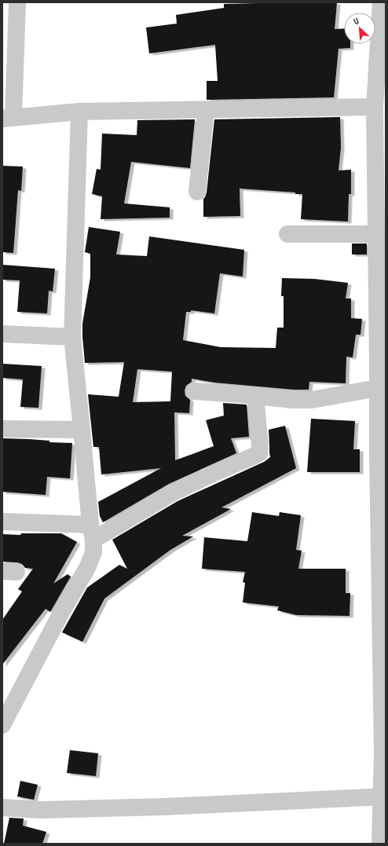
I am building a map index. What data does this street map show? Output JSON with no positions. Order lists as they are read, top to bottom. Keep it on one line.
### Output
{"north":"top left"}
